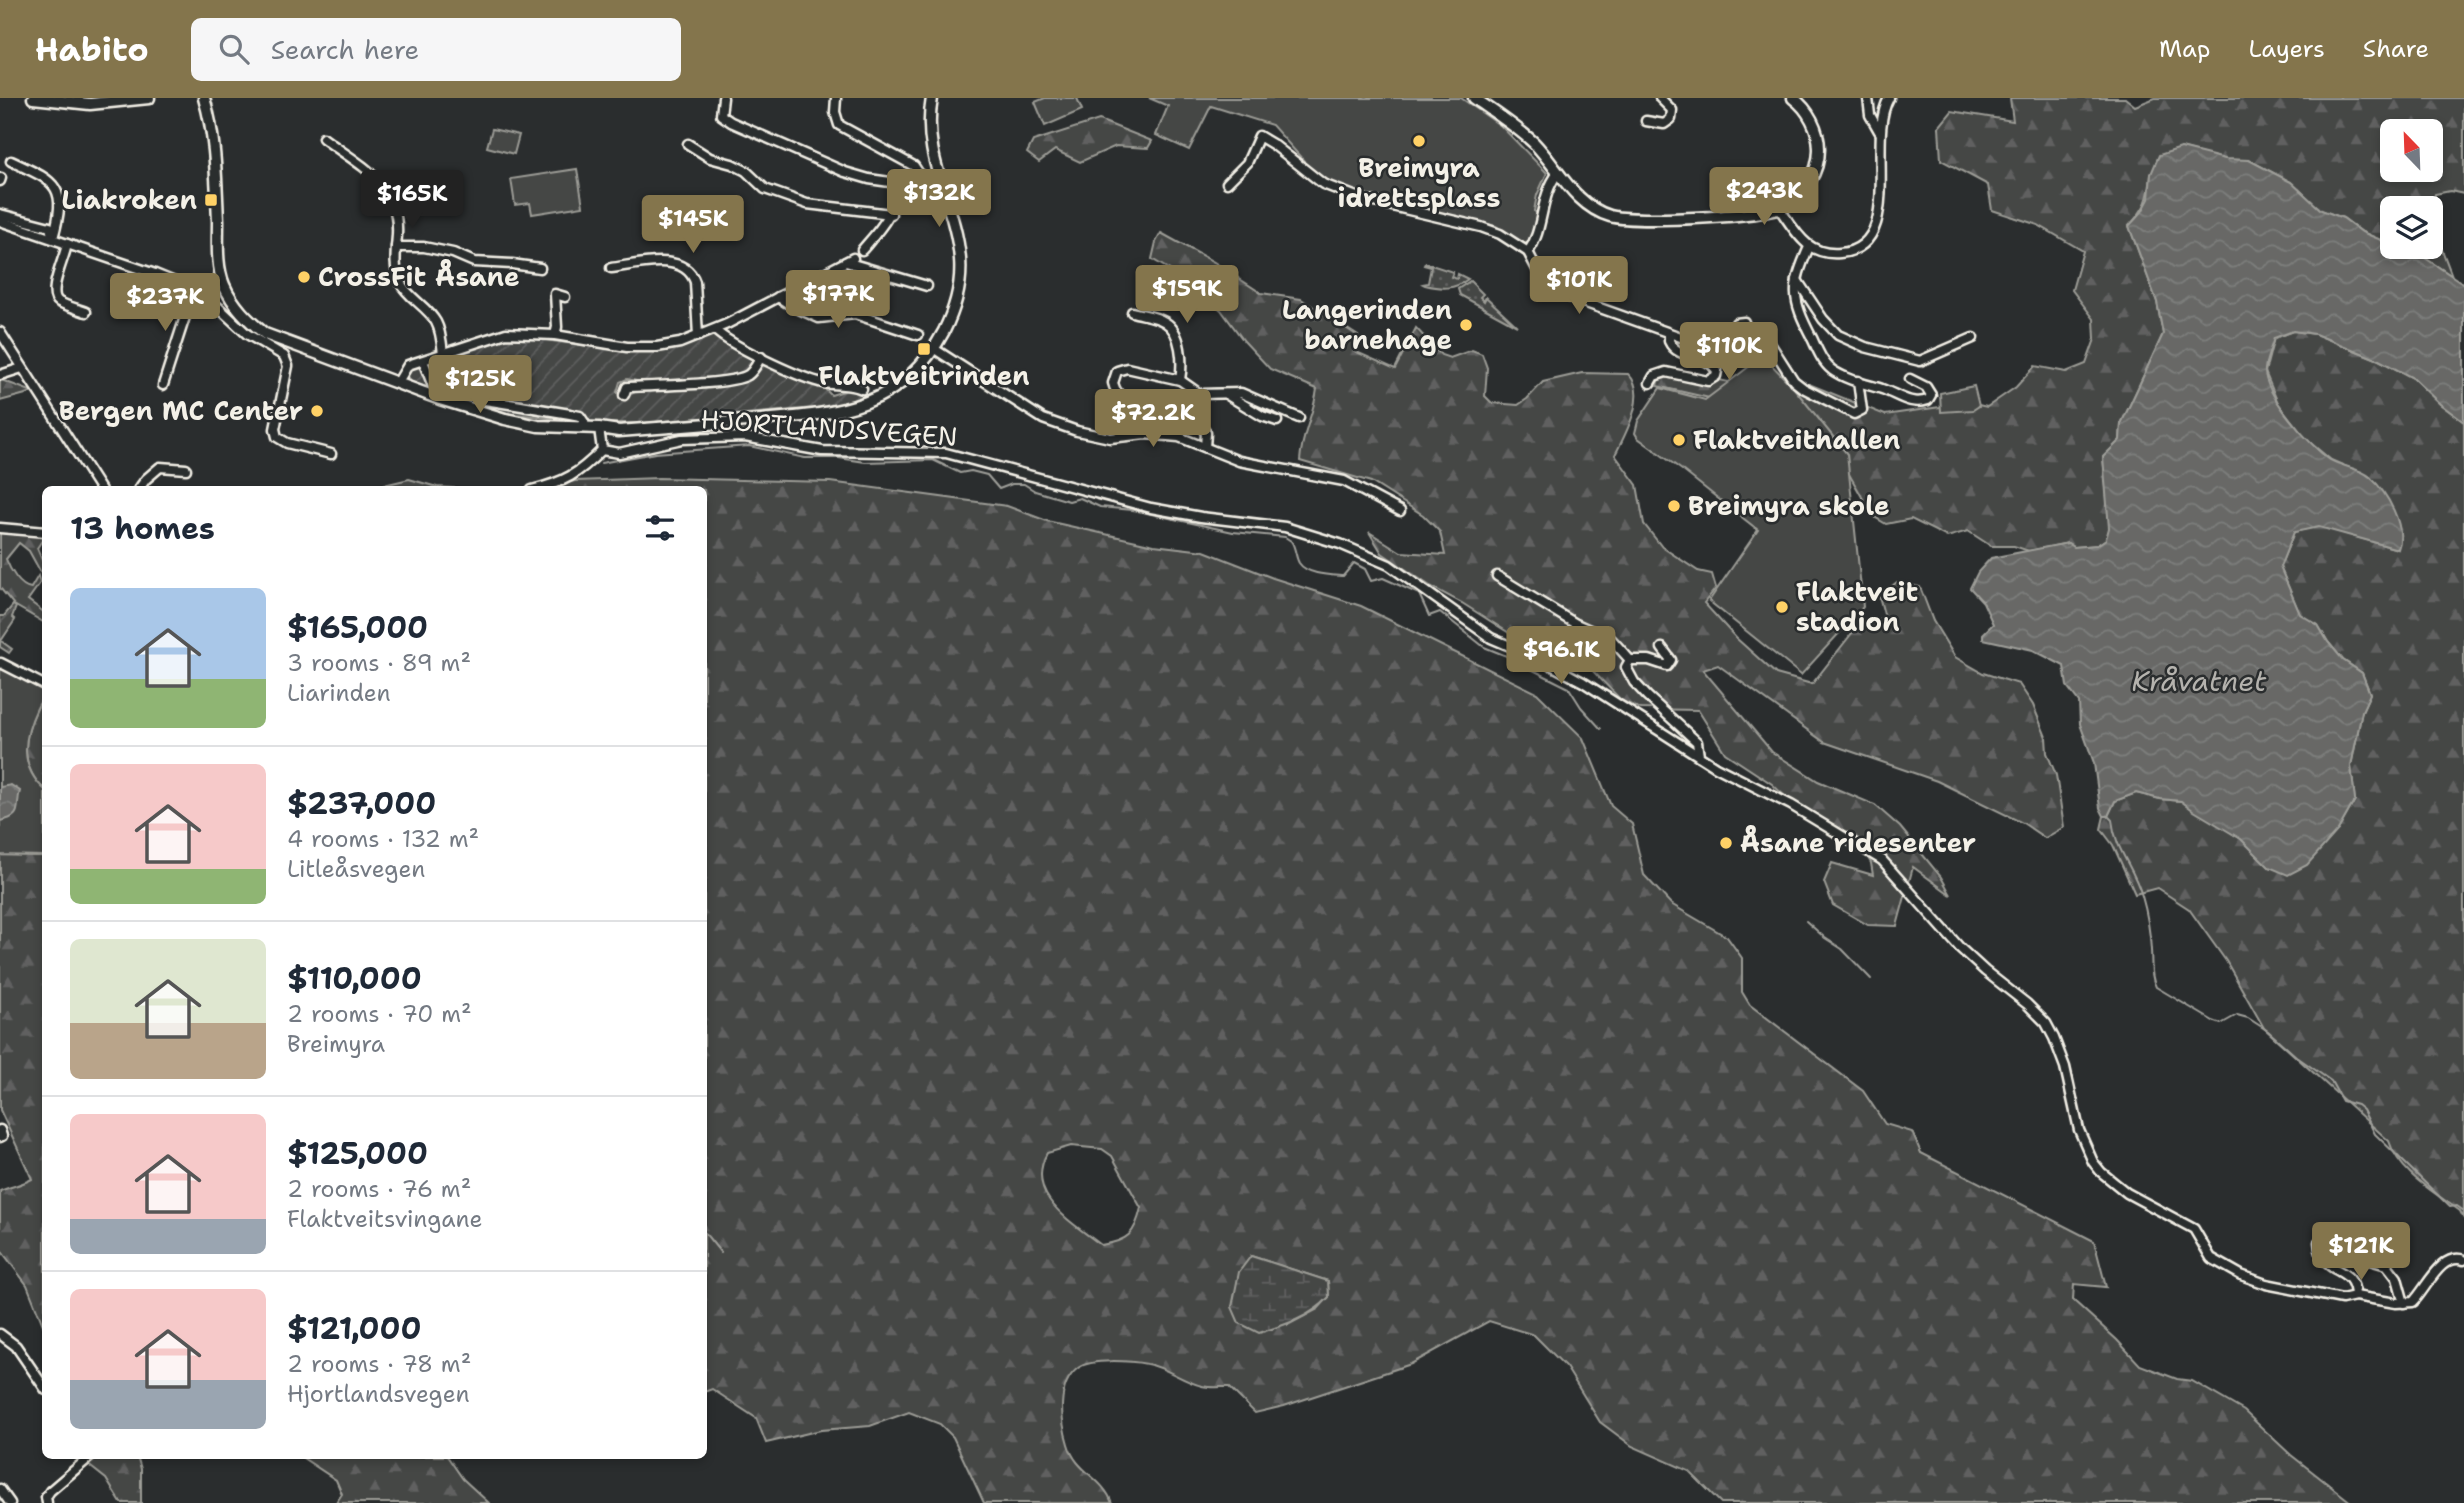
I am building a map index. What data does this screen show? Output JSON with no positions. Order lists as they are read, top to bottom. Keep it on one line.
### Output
{"streets":{"street":["HJORTLANDSVEGEN"]},"water":["Kråvatnet"],"places":{"other":["Breimyra idrettsplass","CrossFit Åsane","Langerinden barnehage","Bergen MC Center","Flaktveithallen","Breimyra skole","Flaktveit stadion","Åsane ridesenter"],"transit":["Liakroken","Flaktveitrinden"]},"north":"top left","page":{"header":"Habito","search":"Search here","nav":["Map","Layers","Share"],"price":["$243K","$132K","$165K","$145K","$101K","$159K","$177K","$237K","$110K","$125K","$72.2K","$96.1K","$121K"],"heading":"13 homes","list":[{"name":"$165,000","note":"3 rooms · 89 m² · Liarinden"},{"name":"$237,000","note":"4 rooms · 132 m² · Litleåsvegen"},{"name":"$110,000","note":"2 rooms · 70 m² · Breimyra"},{"name":"$125,000","note":"2 rooms · 76 m² · Flaktveitsvingane"},{"name":"$121,000","note":"2 rooms · 78 m² · Hjortlandsvegen"}]}}
